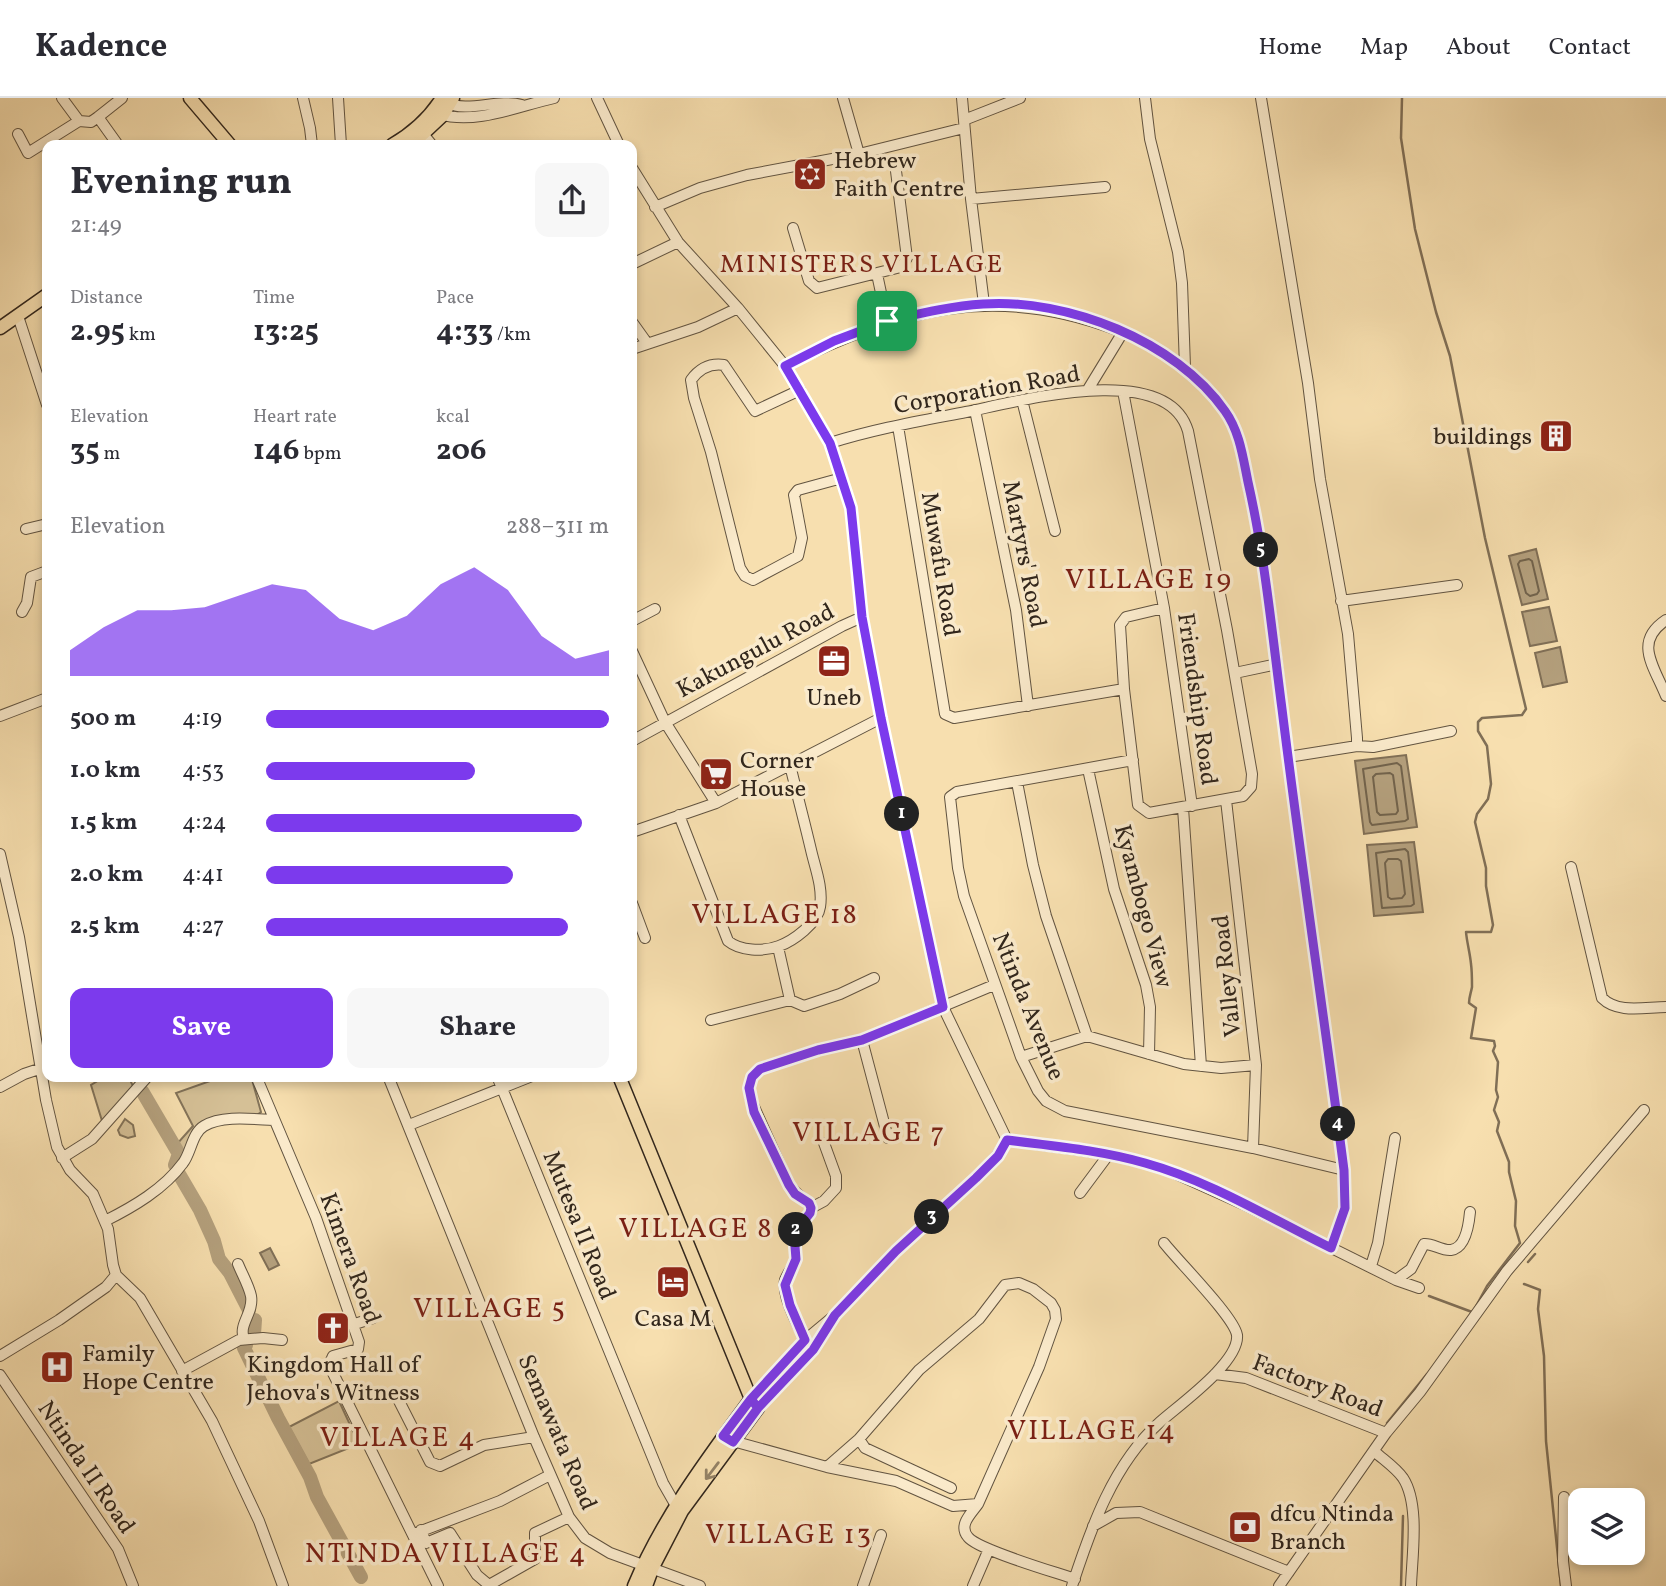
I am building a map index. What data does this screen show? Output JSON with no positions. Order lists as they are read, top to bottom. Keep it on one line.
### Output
{"streets":{"street":["Corporation Road","Martyrs' Road","Muwafu Road","Kakungulu Road","Friendship Road","Kyambogo View","Valley Road","Ntinda Avenue","Mutesa II Road","Kimera Road","Factory Road","Semawata Road","Ntinda II Road"]},"crossings":[["Corporation Road","Martyrs' Road"],["Corporation Road","Muwafu Road"],["Corporation Road","Friendship Road"],["Martyrs' Road","Muwafu Road"],["Valley Road","Ntinda Avenue"]],"districts":["MINISTERS VILLAGE","VILLAGE 19","VILLAGE 18","VILLAGE 7","VILLAGE 8","VILLAGE 5","VILLAGE 14","VILLAGE 4","VILLAGE 13","NTINDA VILLAGE 4"],"places":{"synagogue":["Hebrew Faith Centre"],"building":["buildings"],"office":["Uneb"],"supermarket":["Corner House"],"hotel":["Casa M"],"church":["Kingdom Hall of Jehova's Witness"],"hospital":["Family Hope Centre"],"bank":["dfcu Ntinda Branch"]},"page":{"header":"Kadence","nav":["Home","Map","About","Contact"],"heading":["Evening run","21:49"],"stats":[["Distance","2.95 km"],["Time","13:25"],["Pace","4:33 /km"],["Elevation","35 m"],["Heart rate","146 bpm"],["kcal","206"]],"chart":["Elevation","288–311 m"],"pins":["5","1","4","3","2"],"list":[{"name":"500 m","note":"4:19"},{"name":"1.0 km","note":"4:53"},{"name":"1.5 km","note":"4:24"},{"name":"2.0 km","note":"4:41"},{"name":"2.5 km","note":"4:27"}],"buttons":["Save","Share"]}}
